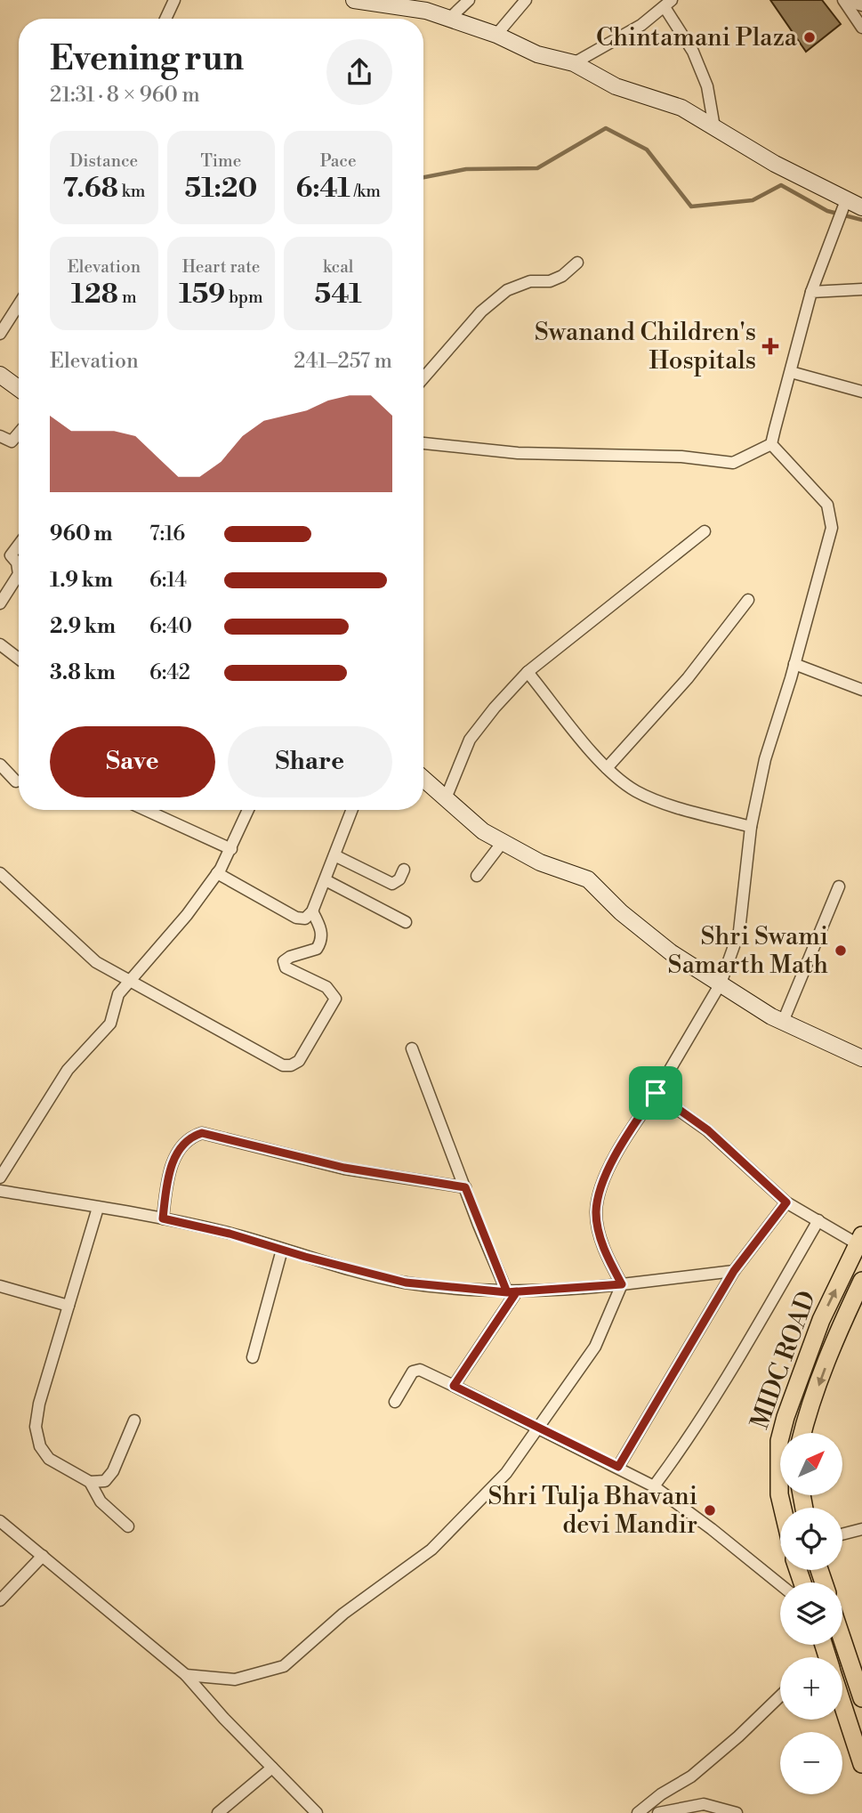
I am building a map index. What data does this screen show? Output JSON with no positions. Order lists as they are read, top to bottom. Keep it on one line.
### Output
{"streets":{"main road":["MIDC ROAD"]},"places":{"other":["Chintamani Plaza","Shri Swami Samarth Math","Shri Tulja Bhavani devi Mandir"],"health":["Swanand Children's Hospitals"]},"north":"top right","page":{"heading":["Evening run","21:31 · 8 × 960 m"],"stats":[["Distance","7.68 km"],["Time","51:20"],["Pace","6:41 /km"],["Elevation","128 m"],["Heart rate","159 bpm"],["kcal","541"]],"chart":["Elevation","241–257 m"],"list":[{"name":"960 m","note":"7:16"},{"name":"1.9 km","note":"6:14"},{"name":"2.9 km","note":"6:40"},{"name":"3.8 km","note":"6:42"}],"buttons":["Save","Share"],"map_buttons":["+","−"]}}
